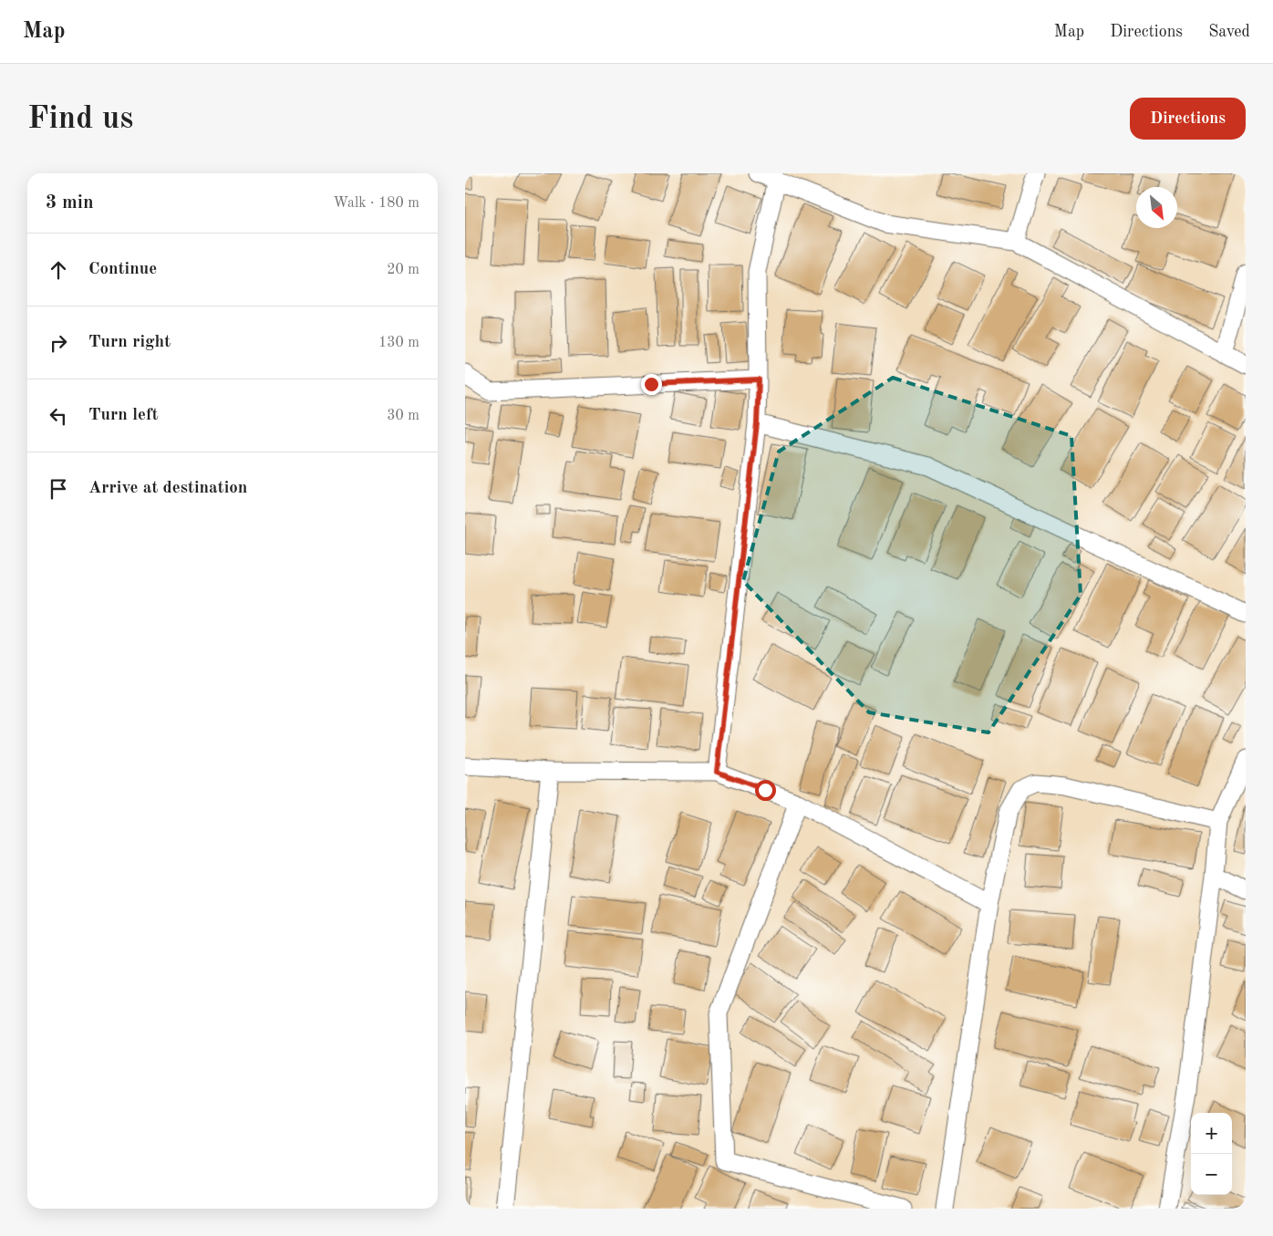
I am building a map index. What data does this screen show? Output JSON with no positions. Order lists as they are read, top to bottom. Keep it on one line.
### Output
{"north":"bottom right","page":{"header":"Map","nav":["Map","Directions","Saved"],"buttons":"Directions","title":"Find us","heading":["3 min","Walk · 180 m"],"list":[["Continue","20 m"],["Turn right","130 m"],["Turn left","30 m"],"Arrive at destination"],"map_buttons":["+","−"]}}
